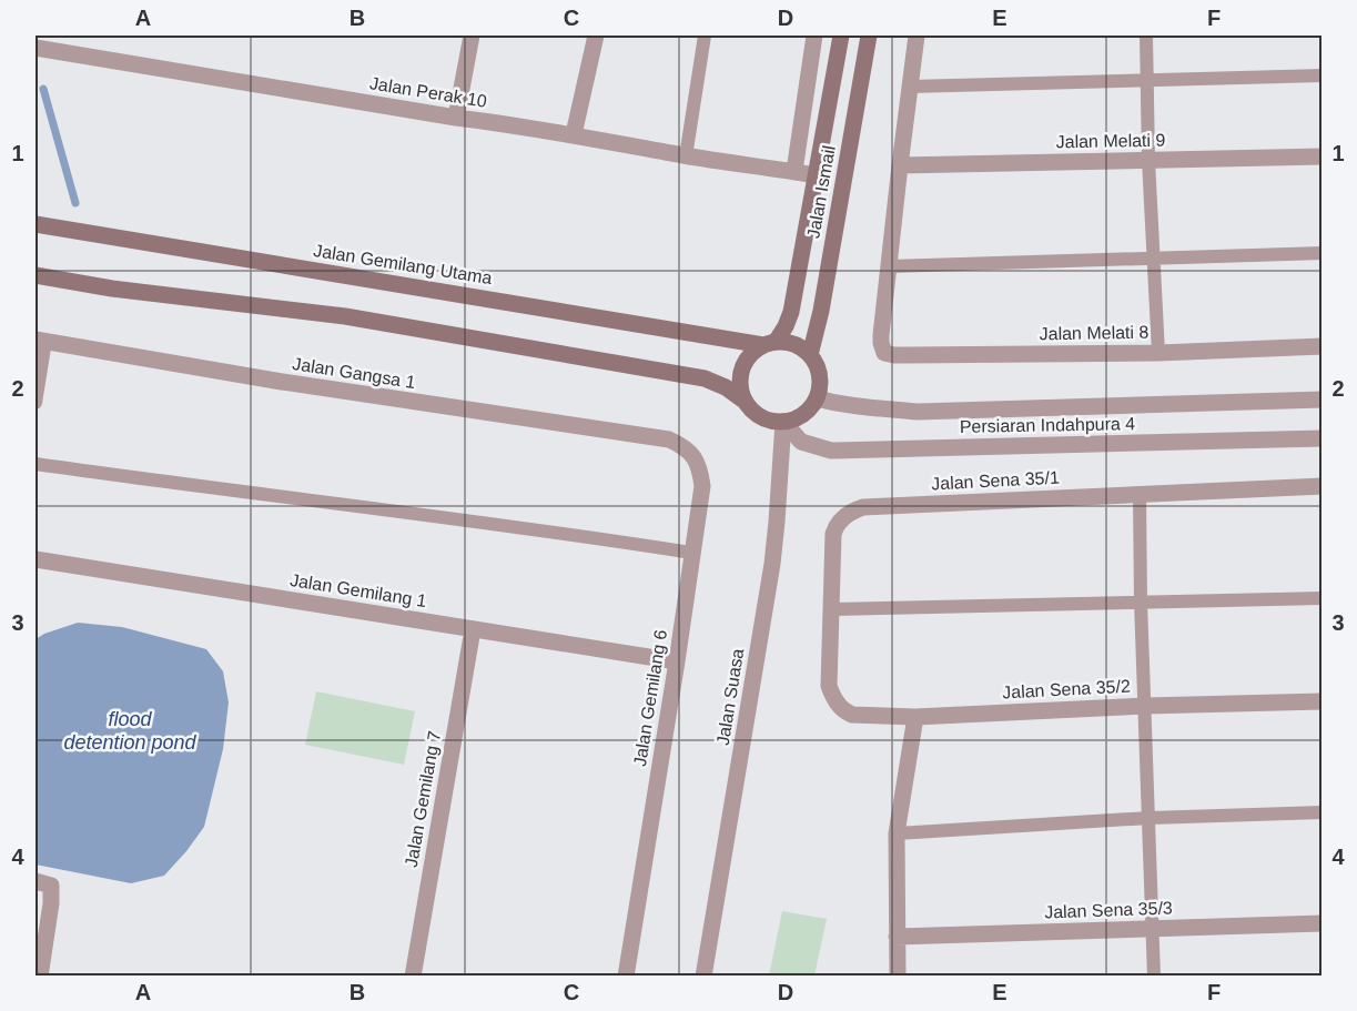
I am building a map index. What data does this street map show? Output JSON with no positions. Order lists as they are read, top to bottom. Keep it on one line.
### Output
{"streets":{"main road":["Jalan Ismail","Jalan Gemilang Utama"],"street":["Jalan Perak 10","Jalan Melati 9","Jalan Melati 8","Jalan Gangsa 1","Persiaran Indahpura 4","Jalan Sena 35/1","Jalan Gemilang 1","Jalan Sena 35/2","Jalan Suasa","Jalan Gemilang 6","Jalan Gemilang 7","Jalan Sena 35/3"]},"crossings":[["Jalan Perak 10","Jalan Ismail"],["Jalan Ismail","Jalan Gemilang Utama"],["Jalan Ismail","Persiaran Indahpura 4"],["Jalan Ismail","Jalan Suasa"],["Jalan Gemilang Utama","Persiaran Indahpura 4"],["Jalan Gemilang Utama","Jalan Suasa"],["Jalan Gangsa 1","Jalan Gemilang 6"],["Persiaran Indahpura 4","Jalan Suasa"],["Jalan Sena 35/1","Jalan Sena 35/2"],["Jalan Gemilang 1","Jalan Gemilang 6"],["Jalan Gemilang 1","Jalan Gemilang 7"]],"water":["flood detention pond"],"grid":{"columns":["A","B","C","D","E","F"],"rows":["1","2","3","4"]}}
